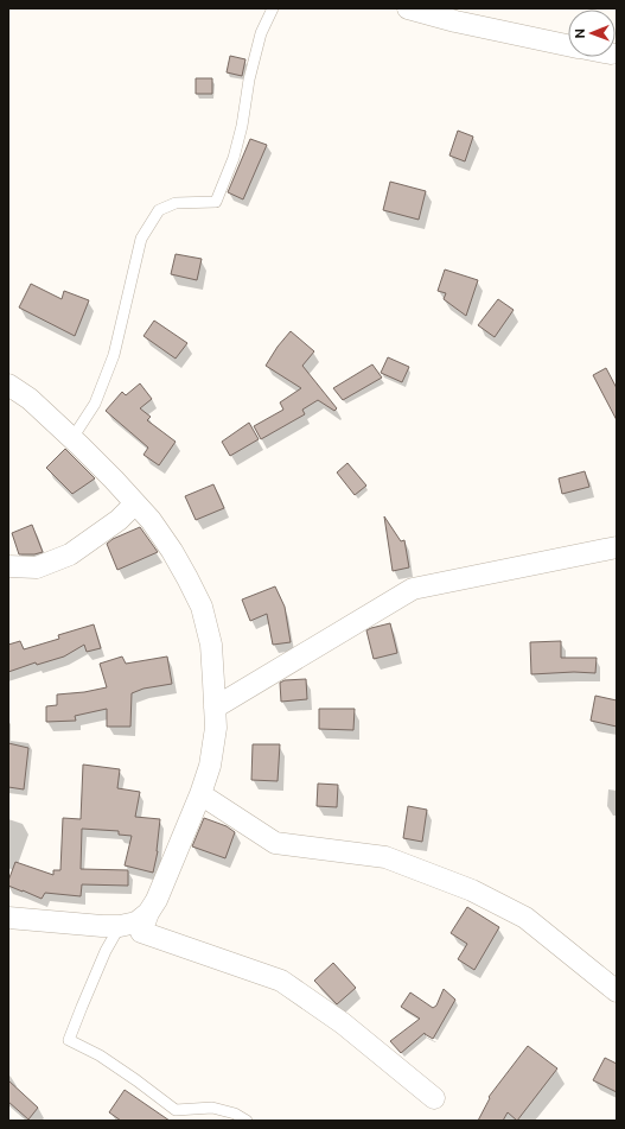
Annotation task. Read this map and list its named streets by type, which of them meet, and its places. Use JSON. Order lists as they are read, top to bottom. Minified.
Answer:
{"north":"left"}
